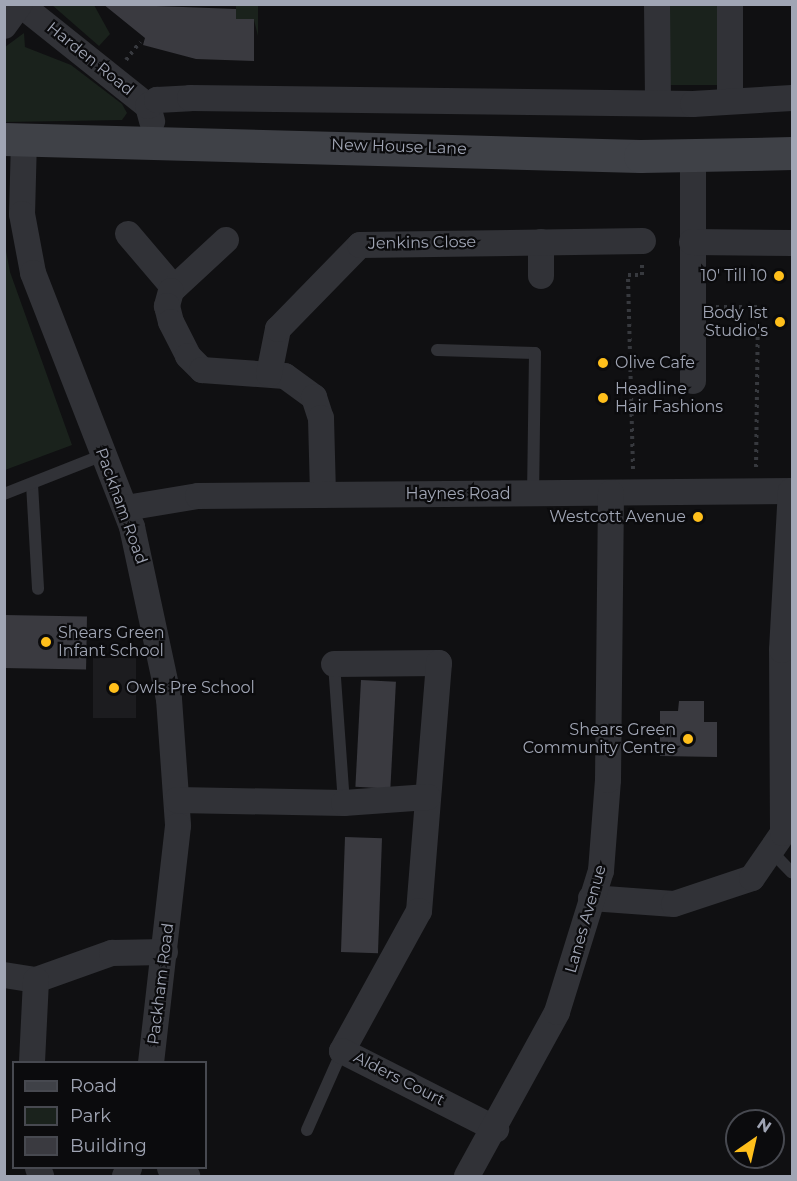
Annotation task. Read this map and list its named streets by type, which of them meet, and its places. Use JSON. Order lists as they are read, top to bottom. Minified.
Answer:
{"streets":{"street":["Harden Road","New House Lane","Jenkins Close","Haynes Road","Packham Road","Lanes Avenue","Alders Court"]},"crossings":[["New House Lane","Packham Road"],["Haynes Road","Packham Road"],["Haynes Road","Lanes Avenue"],["Lanes Avenue","Alders Court"]],"places":["10' Till 10","Body 1st Studio's","Olive Cafe","Headline Hair Fashions","Westcott Avenue","Shears Green Infant School","Owls Pre School","Shears Green Community Centre"],"legend":["Road","Park","Building"],"north":"top right"}
